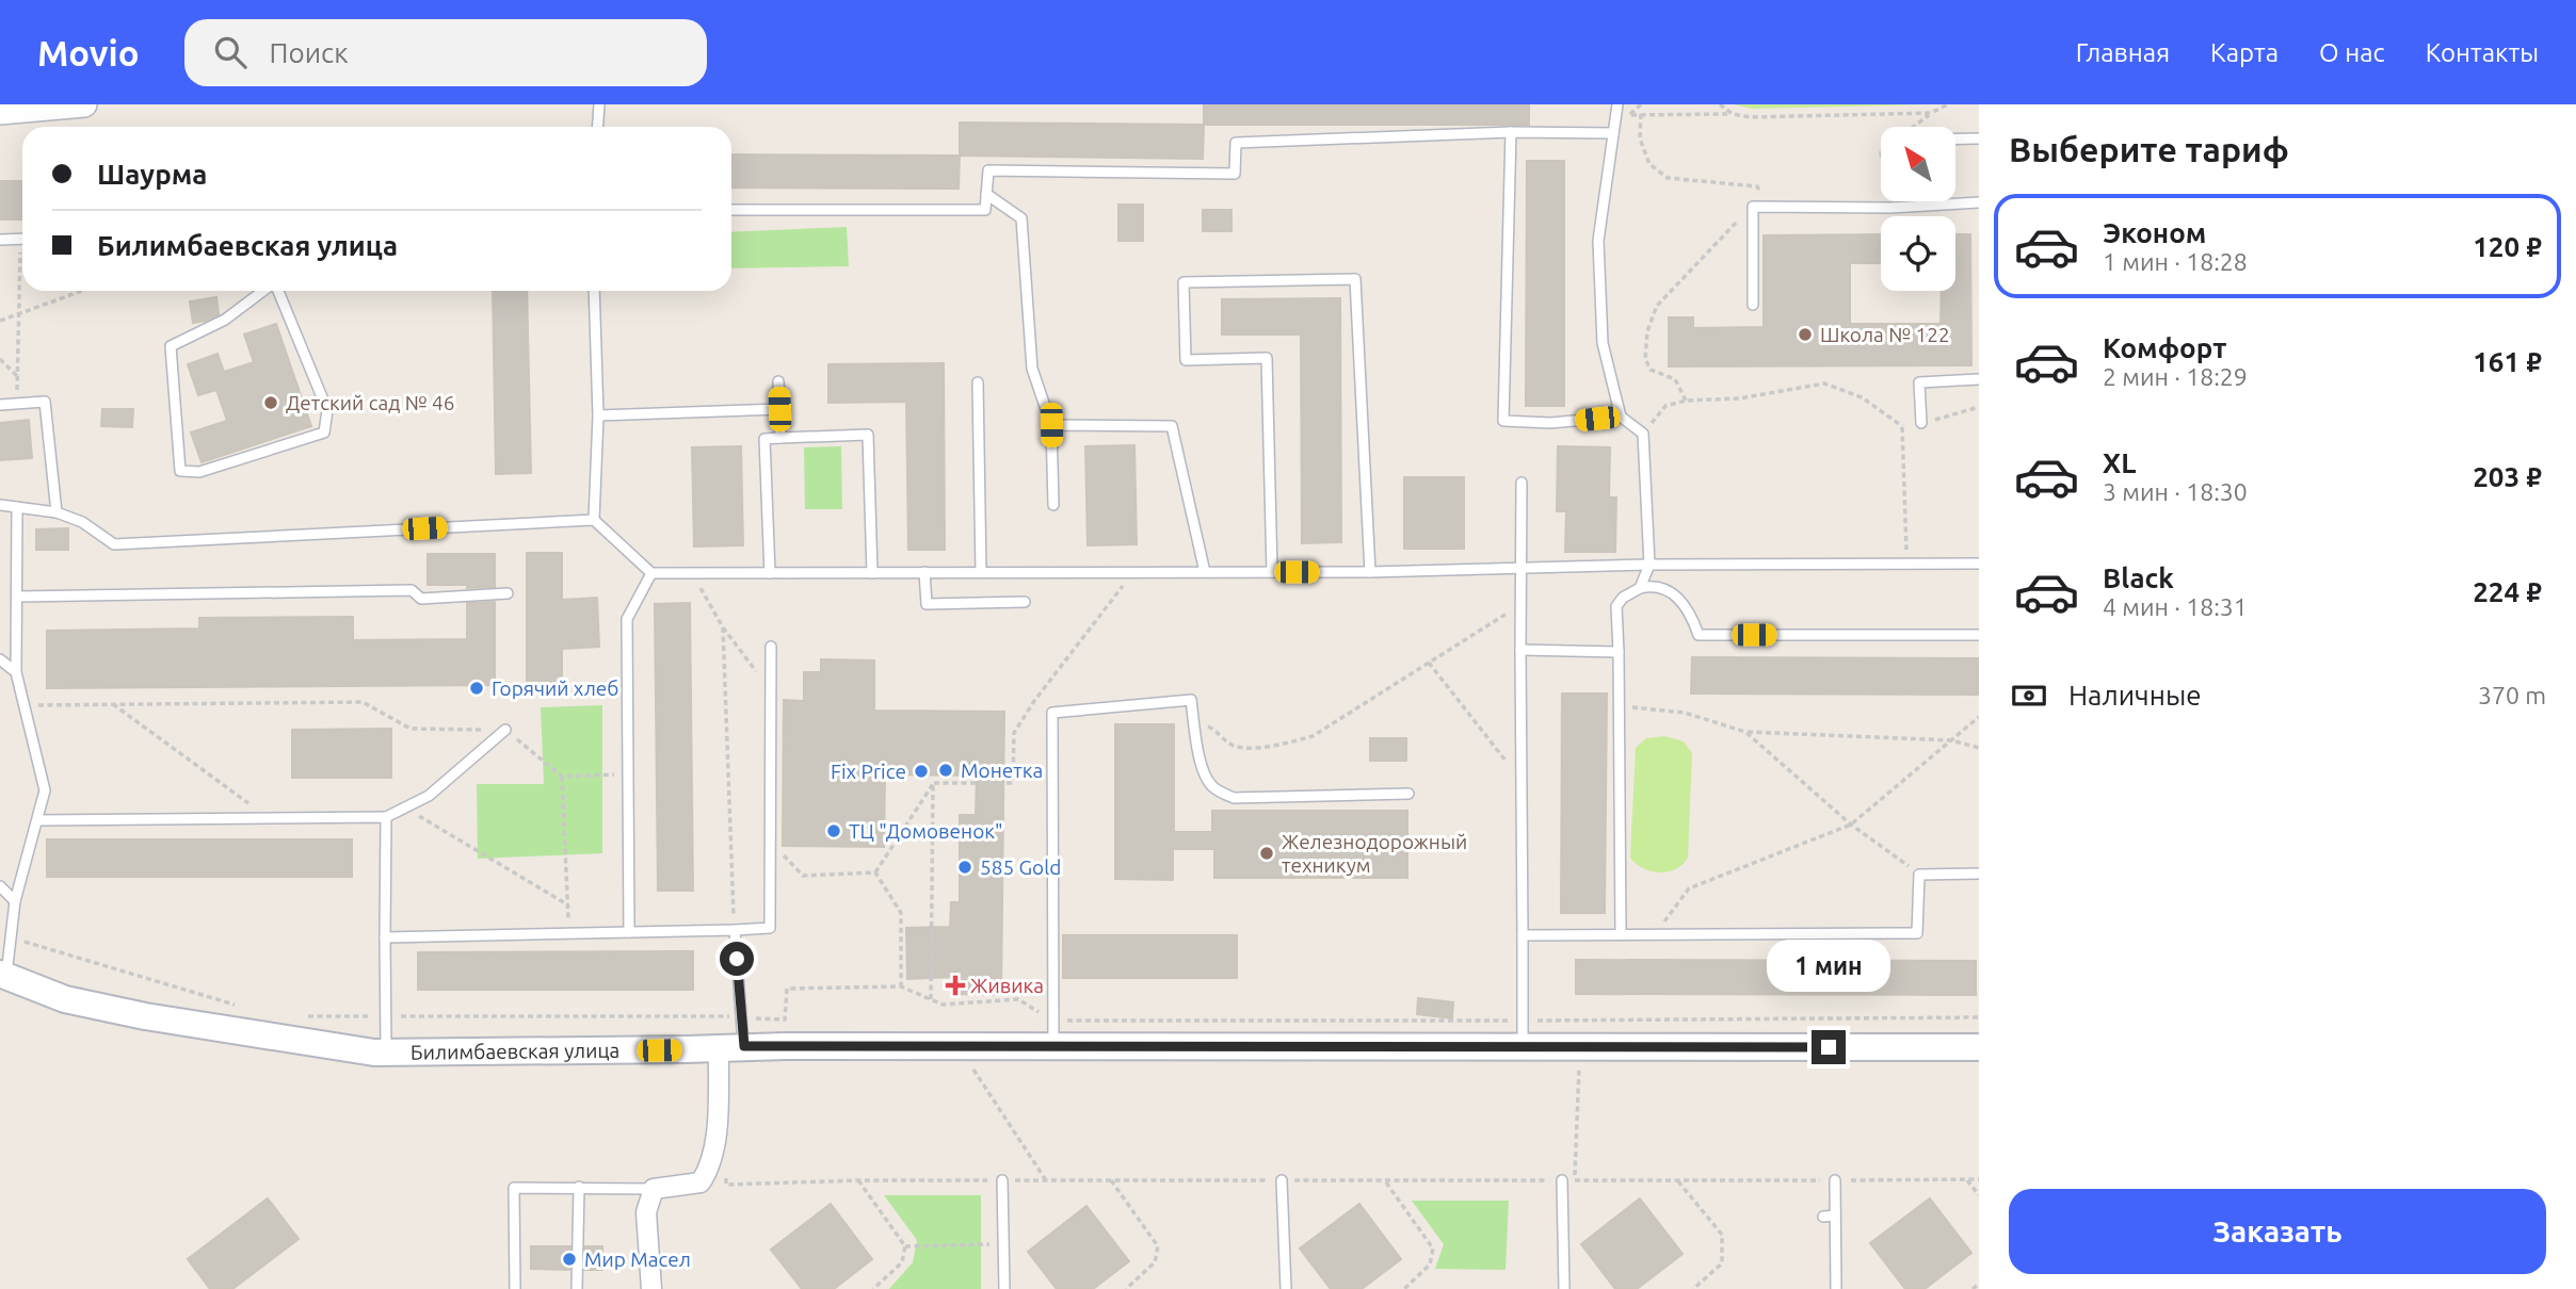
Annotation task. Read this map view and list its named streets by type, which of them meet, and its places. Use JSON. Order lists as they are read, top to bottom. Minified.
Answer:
{"streets":{"main road":["Билимбаевская улица"]},"places":{"other":["Школа № 122","Детский сад № 46","Горячий хлеб","Монетка","Fix Price","ТЦ \"Домовенок\"","Железнодорожный техникум","585 Gold","Мир Масел"],"health":["Живика"]},"north":"top left","page":{"header":"Movio","search":"Поиск","nav":["Главная","Карта","О нас","Контакты"],"heading":"Выберите тариф","banner":["Шаурма","Билимбаевская улица"],"list":[{"name":"Эконом","note":"1 мин · 18:28","value":"120 ₽"},{"name":"Комфорт","note":"2 мин · 18:29","value":"161 ₽"},{"name":"XL","note":"3 мин · 18:30","value":"203 ₽"},{"name":"Black","note":"4 мин · 18:31","value":"224 ₽"}],"pay":["Наличные","370 m"],"bubble":"1 мин","buttons":"Заказать"}}
